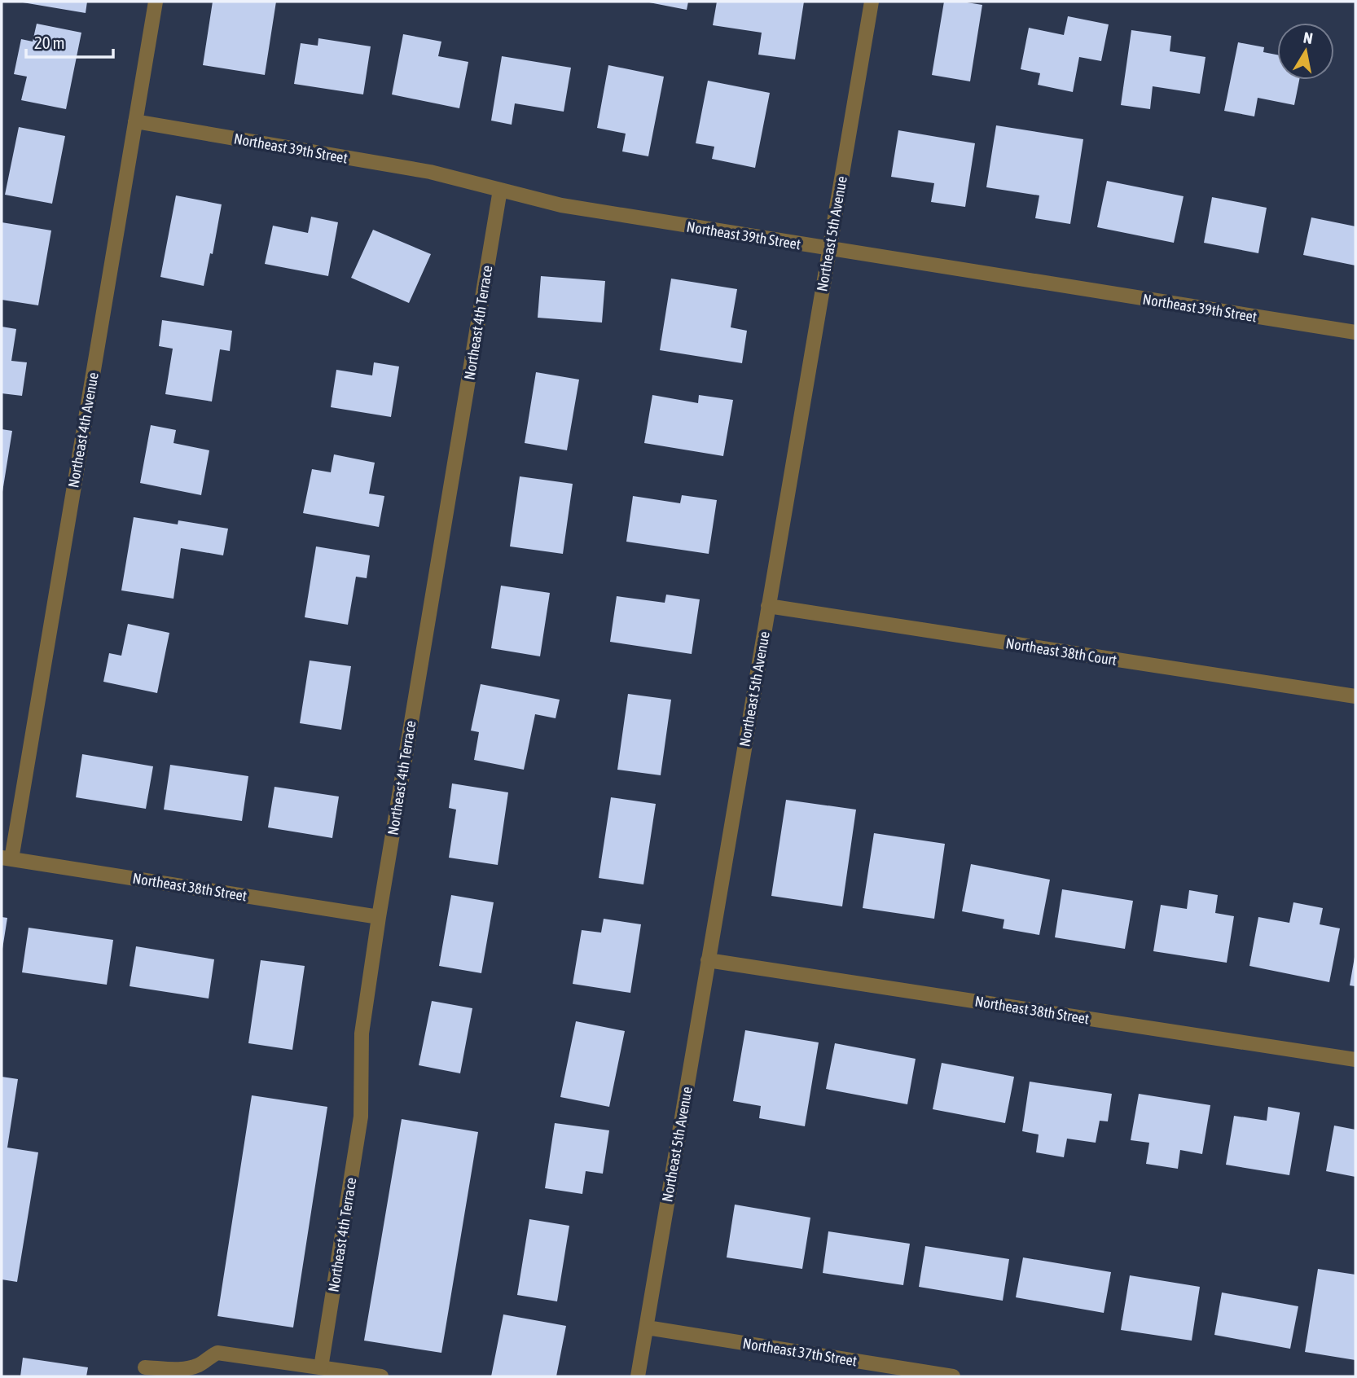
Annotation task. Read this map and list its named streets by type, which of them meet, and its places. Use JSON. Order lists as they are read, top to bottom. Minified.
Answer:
{"streets":{"street":["Northeast 39th Street","Northeast 5th Avenue","Northeast 4th Terrace","Northeast 4th Avenue","Northeast 38th Court","Northeast 38th Street","Northeast 37th Street"]},"crossings":[["Northeast 39th Street","Northeast 5th Avenue"],["Northeast 39th Street","Northeast 4th Terrace"],["Northeast 39th Street","Northeast 4th Avenue"],["Northeast 5th Avenue","Northeast 38th Court"],["Northeast 5th Avenue","Northeast 38th Street"],["Northeast 5th Avenue","Northeast 37th Street"],["Northeast 4th Terrace","Northeast 38th Street"],["Northeast 4th Avenue","Northeast 38th Street"]],"scale_bar":"20 m","north":"top"}
